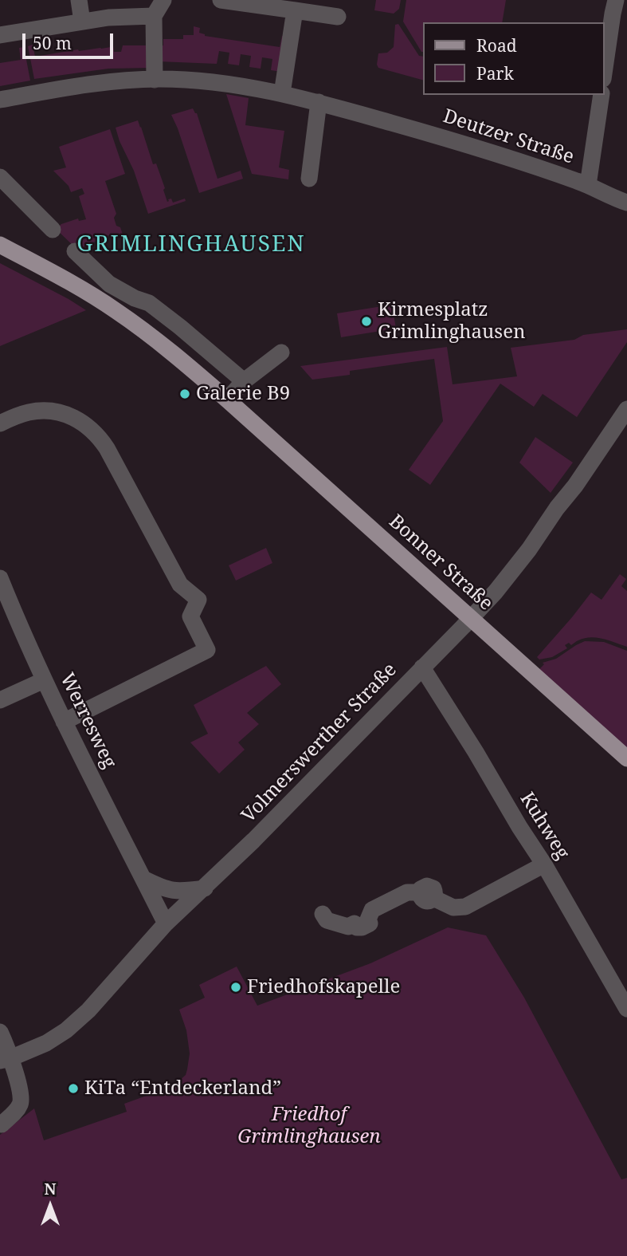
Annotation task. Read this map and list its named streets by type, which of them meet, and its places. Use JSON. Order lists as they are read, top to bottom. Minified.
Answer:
{"streets":{"main road":["Bonner Straße"],"street":["Deutzer Straße","Werresweg","Volmerswerther Straße","Kuhweg"]},"crossings":[["Bonner Straße","Volmerswerther Straße"],["Werresweg","Volmerswerther Straße"],["Volmerswerther Straße","Kuhweg"]],"districts":["GRIMLINGHAUSEN"],"parks":["Friedhof Grimlinghausen"],"places":["Kirmesplatz Grimlinghausen","Galerie B9","Friedhofskapelle","KiTa “Entdeckerland”"],"legend":["Road","Park"],"scale_bar":"50 m","north":"top"}
